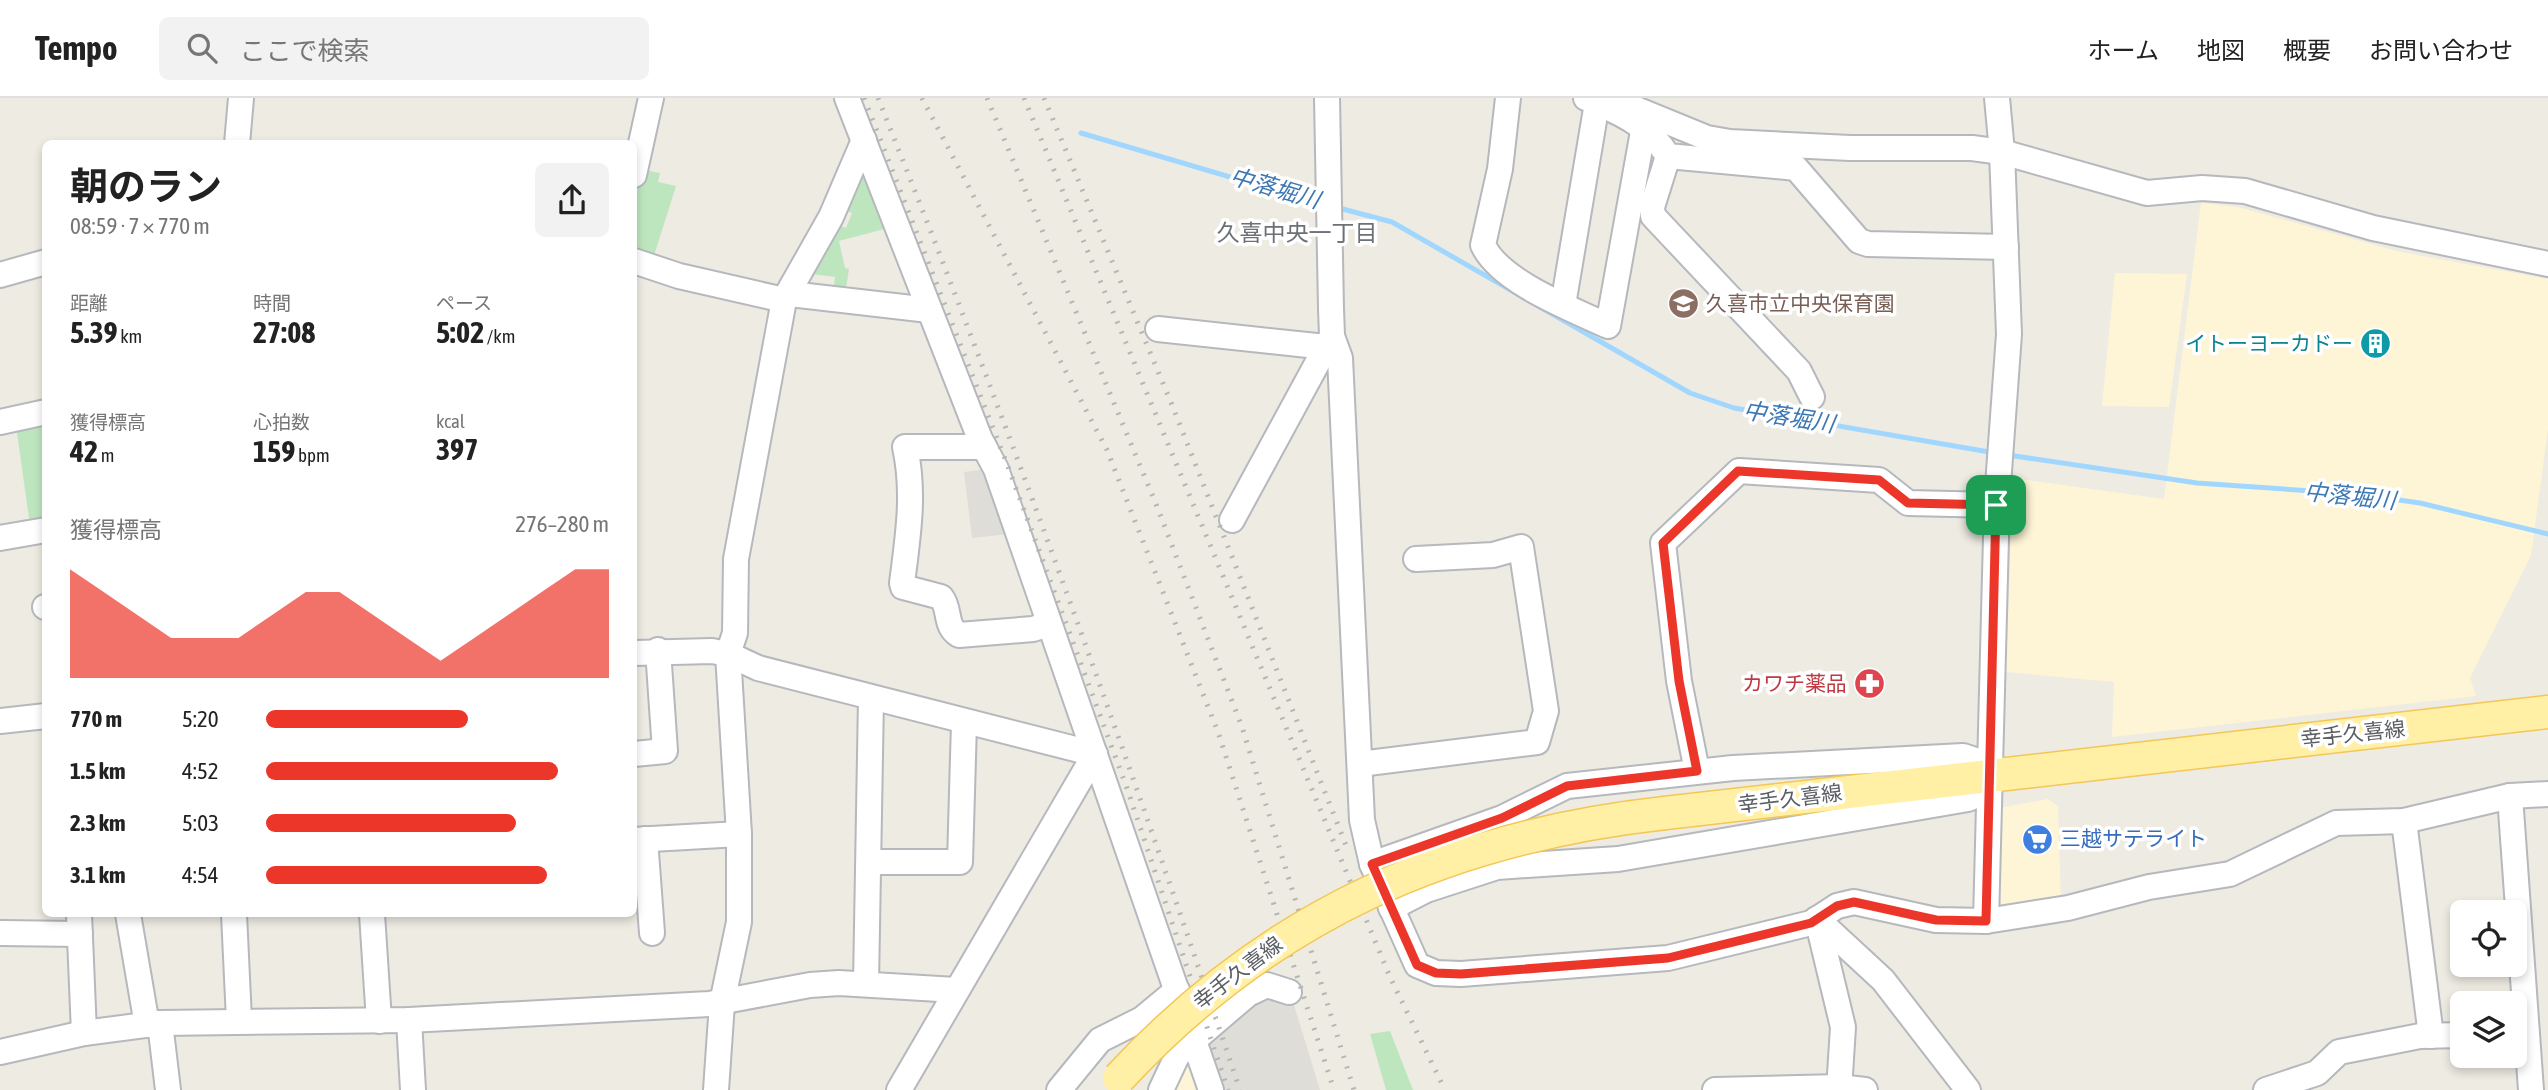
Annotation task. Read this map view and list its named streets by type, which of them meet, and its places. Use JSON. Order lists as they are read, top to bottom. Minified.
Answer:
{"streets":{"main road":["幸手久喜線"]},"districts":["久喜中央一丁目"],"water":["中落堀川"],"places":{"school or university":["久喜市立中央保育園"],"building":["イトーヨーカドー"],"pharmacy":["カワチ薬品"],"supermarket":["三越サテライト"]},"page":{"header":"Tempo","search":"ここで検索","nav":["ホーム","地図","概要","お問い合わせ"],"heading":["朝のラン","08:59 · 7 × 770 m"],"stats":[["距離","5.39 km"],["時間","27:08"],["ペース","5:02 /km"],["獲得標高","42 m"],["心拍数","159 bpm"],["kcal","397"]],"chart":["獲得標高","276–280 m"],"list":[{"name":"770 m","note":"5:20"},{"name":"1.5 km","note":"4:52"},{"name":"2.3 km","note":"5:03"},{"name":"3.1 km","note":"4:54"}]}}
